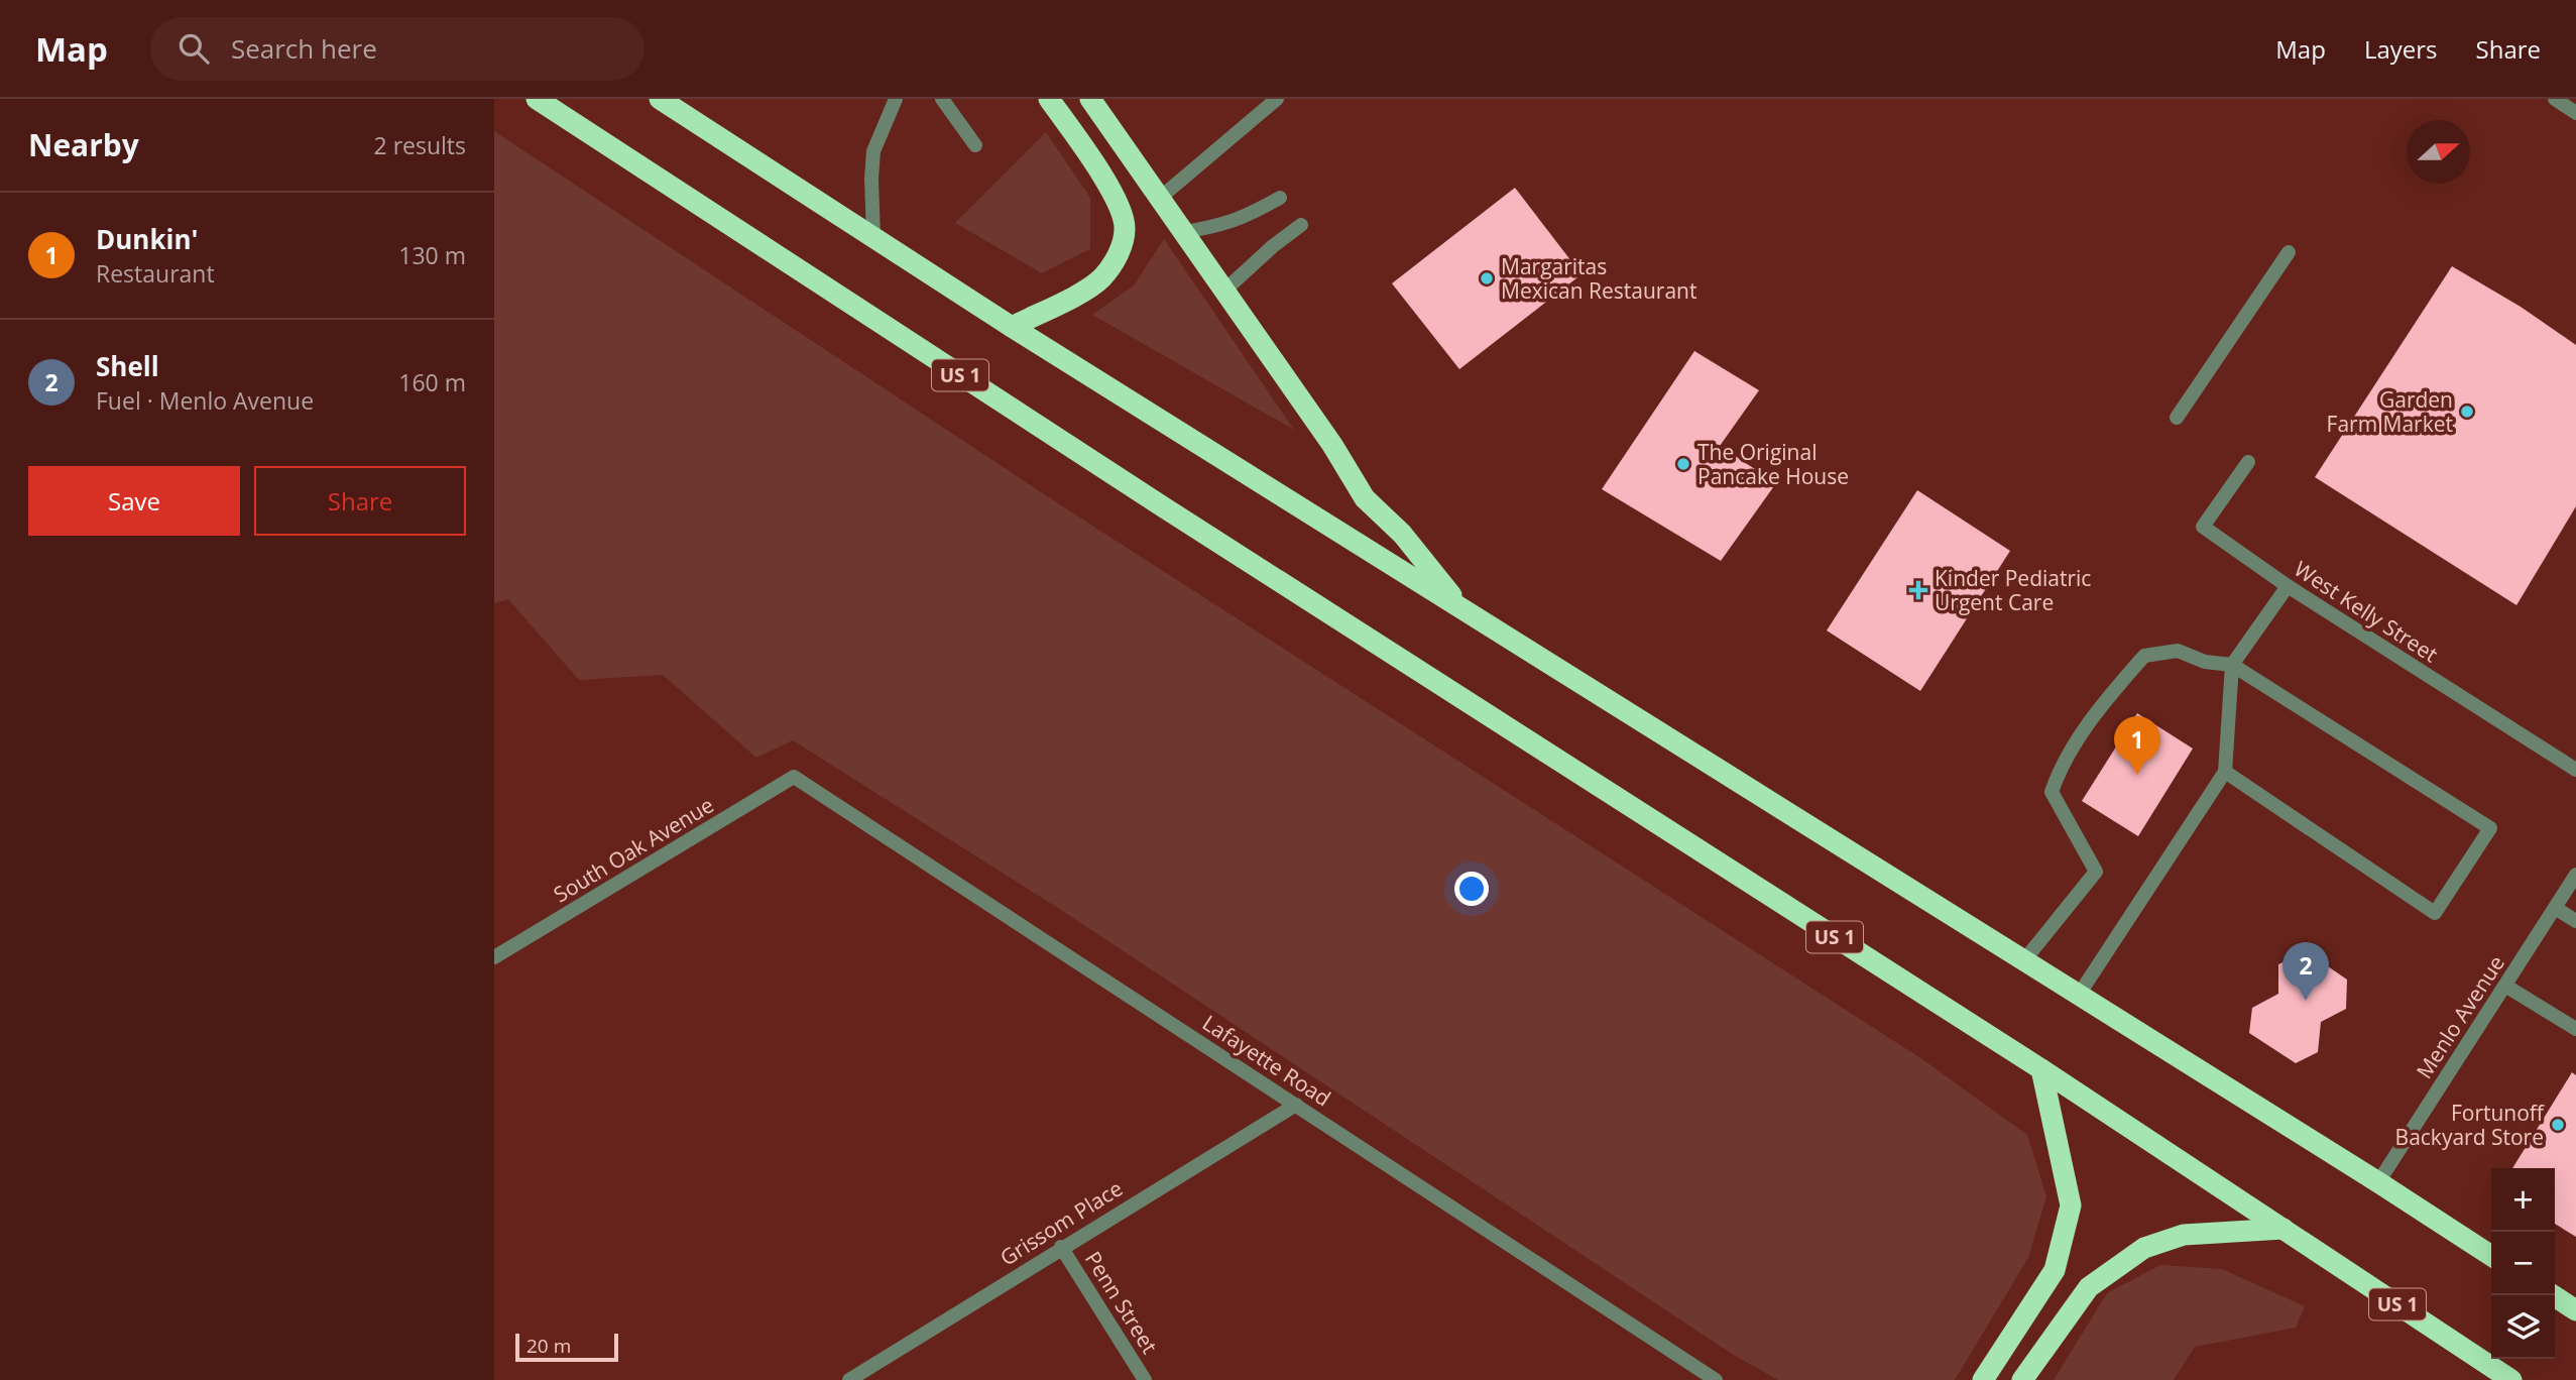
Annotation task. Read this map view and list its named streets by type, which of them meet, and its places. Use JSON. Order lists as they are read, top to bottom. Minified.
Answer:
{"streets":{"highway":["US 1"],"street":["West Kelly Street","South Oak Avenue","Menlo Avenue","Lafayette Road","Grissom Place","Penn Street"]},"crossings":[["South Oak Avenue","Lafayette Road"],["Lafayette Road","Grissom Place"],["Grissom Place","Penn Street"]],"places":{"other":["Margaritas Mexican Restaurant","Garden Farm Market","The Original Pancake House","Fortunoff Backyard Store"],"health":["Kinder Pediatric Urgent Care"]},"scale_bar":"20 m","north":"right","page":{"header":"Map","search":"Search here","nav":["Map","Layers","Share"],"heading":["Nearby","2 results"],"list":[{"mark":"1","name":"Dunkin'","note":"Restaurant","value":"130 m"},{"mark":"2","name":"Shell","note":"Fuel · Menlo Avenue","value":"160 m"}],"buttons":["Save","Share"],"pins":["1","2"],"map_buttons":["+","−"],"scale":"20 m"}}
